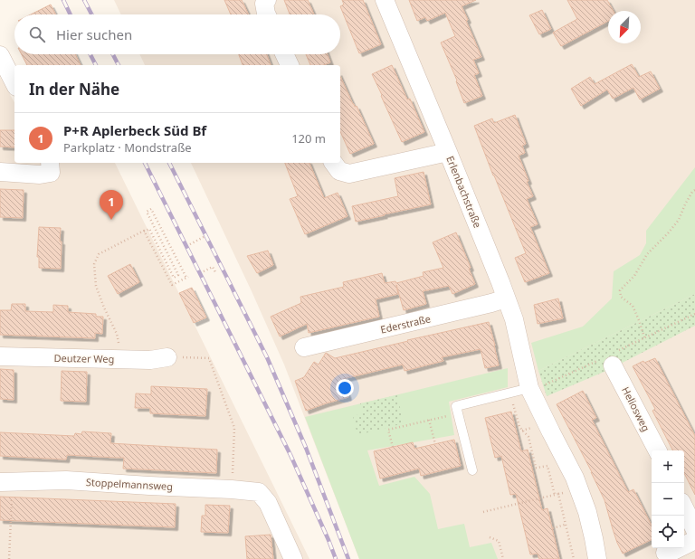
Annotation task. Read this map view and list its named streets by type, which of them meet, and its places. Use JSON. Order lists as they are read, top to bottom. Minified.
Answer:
{"streets":{"street":["Erlenbachstraße","Ederstraße","Deutzer Weg","Heliosweg","Stoppelmannsweg"]},"crossings":[["Erlenbachstraße","Ederstraße"]],"north":"bottom left","page":{"search":"Hier suchen","heading":"In der Nähe","list":[{"mark":"1","name":"P+R Aplerbeck Süd Bf","note":"Parkplatz · Mondstraße","value":"120 m"}],"pins":"1","map_buttons":["+","−"]}}
